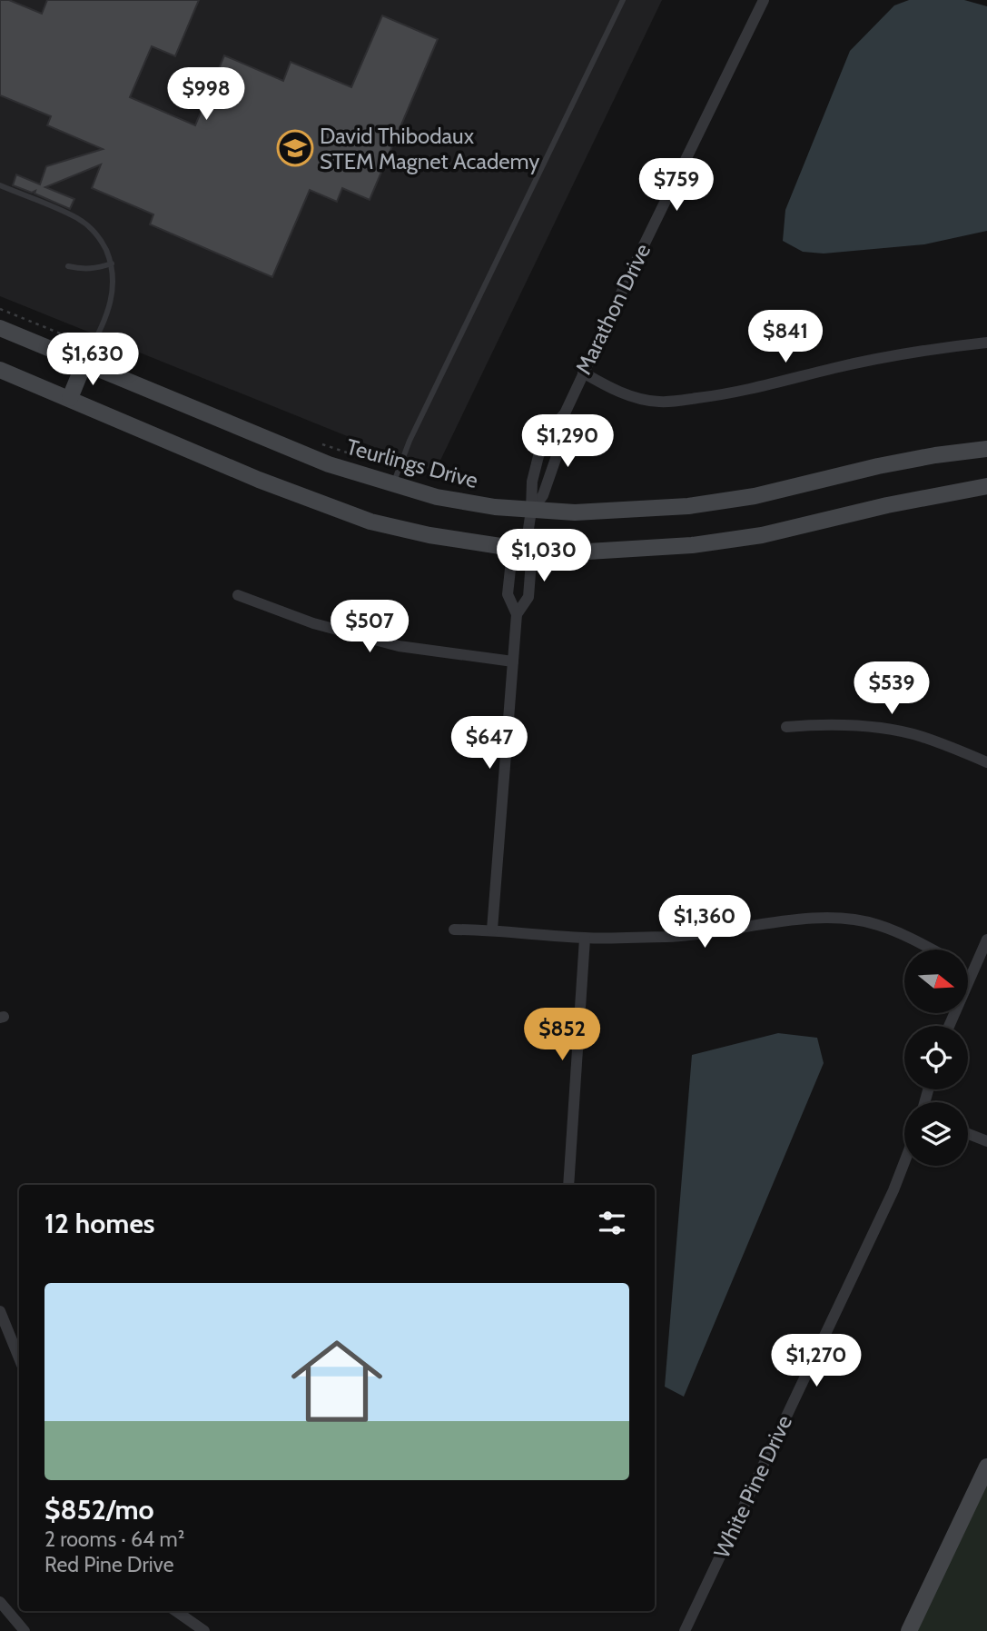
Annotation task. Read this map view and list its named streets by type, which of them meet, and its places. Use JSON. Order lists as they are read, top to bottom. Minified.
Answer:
{"streets":{"street":["Marathon Drive","Teurlings Drive","White Pine Drive"]},"crossings":[["Marathon Drive","Teurlings Drive"]],"places":{"school or university":["David Thibodaux STEM Magnet Academy"]},"north":"right","page":{"price":["$998","$759","$841","$1,630","$1,290","$1,030","$507","$539","$647","$1,360","$852","$1,270"],"heading":"12 homes","list":[{"name":"$852/mo","note":"2 rooms · 64 m² · Red Pine Drive"}]}}
